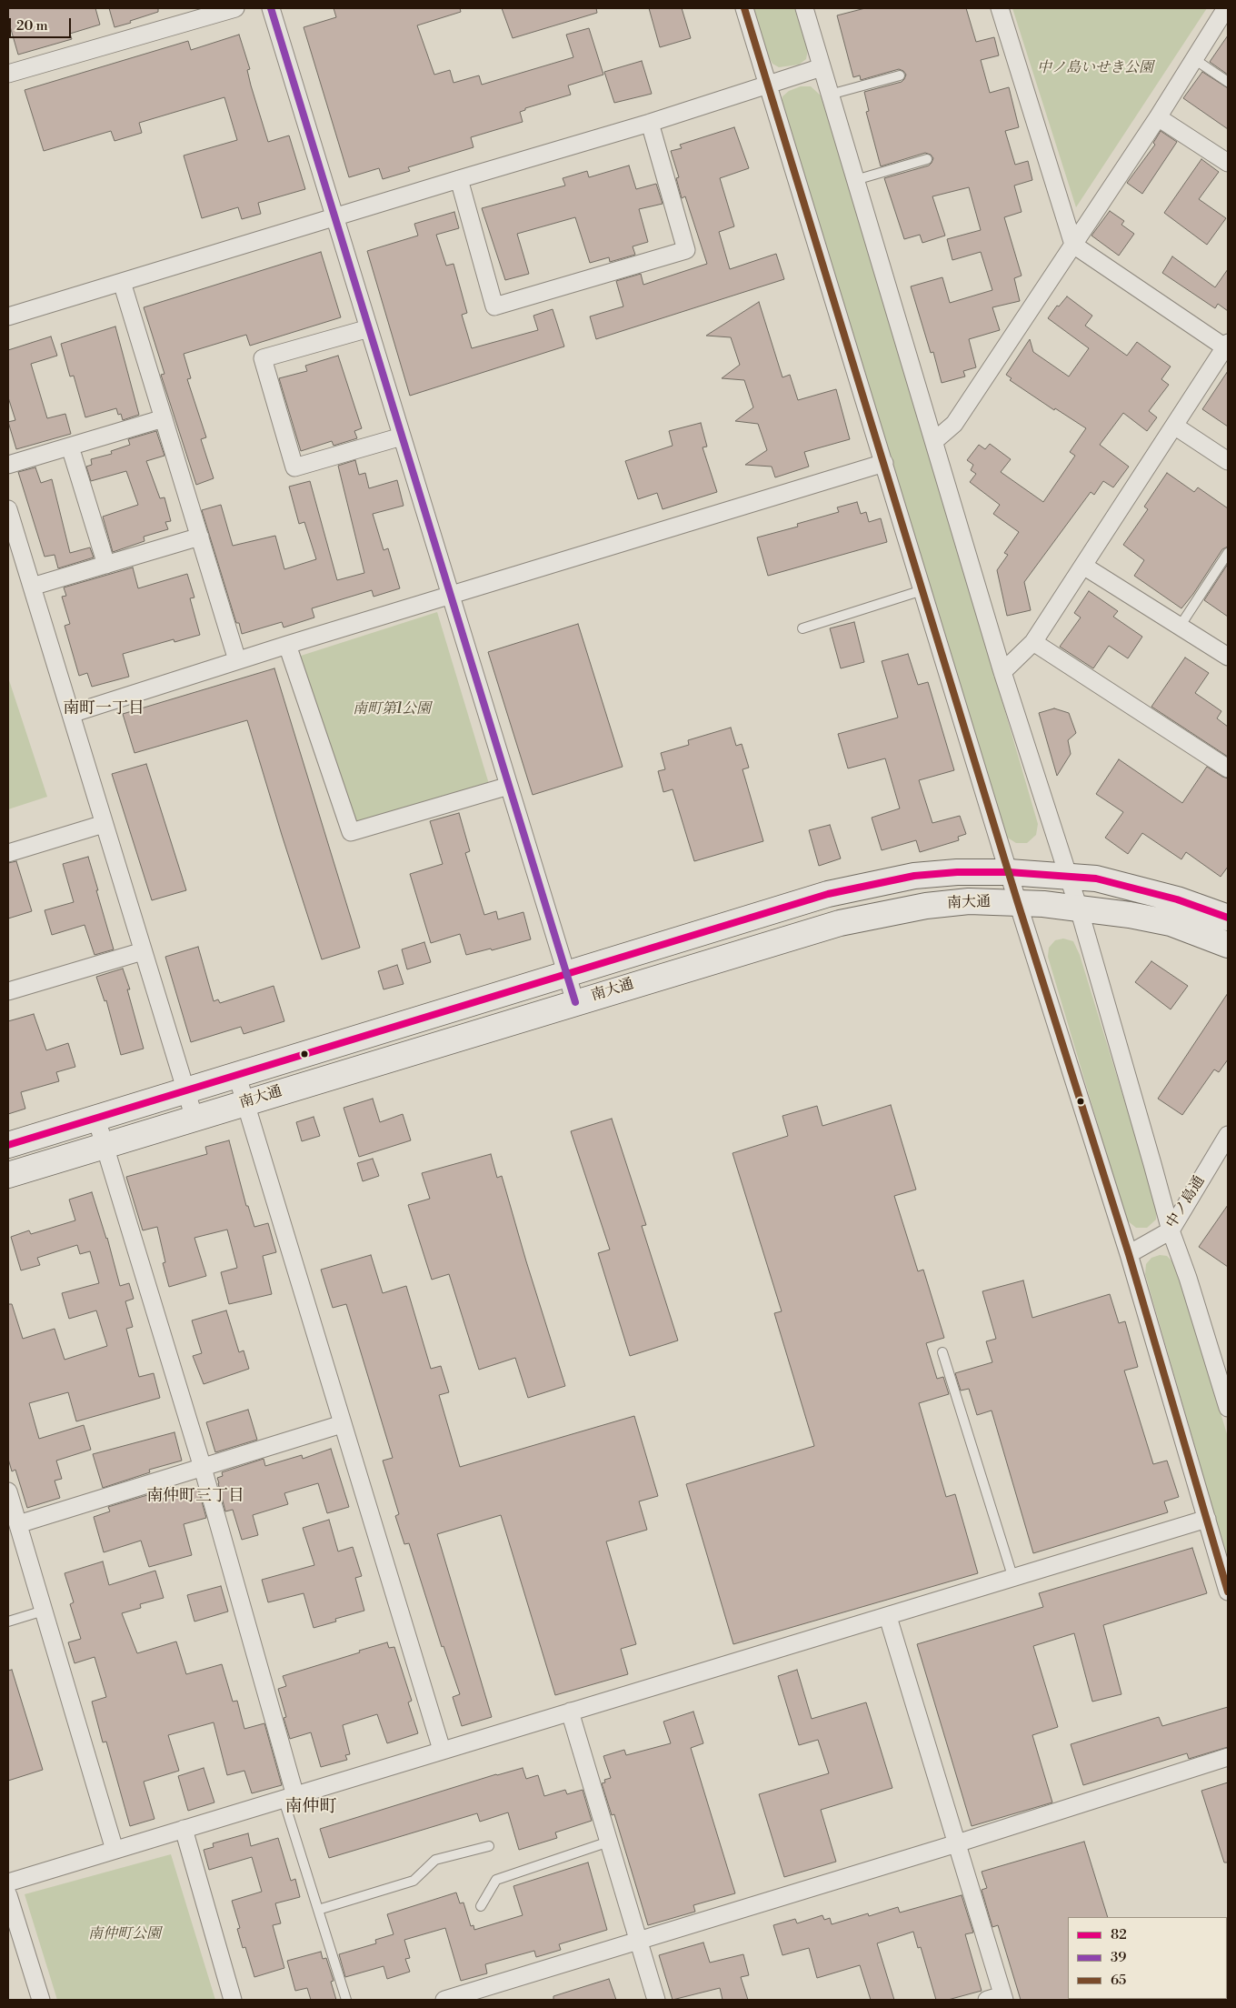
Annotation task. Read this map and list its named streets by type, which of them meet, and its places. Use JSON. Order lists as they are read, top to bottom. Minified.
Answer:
{"streets":{"street":["南大通","中ノ島通"]},"districts":["南町一丁目","南仲町三丁目","南仲町"],"parks":["中ノ島いせき公園","南町第1公園","南仲町公園"],"lines":["transit line 39","transit line 65","transit line 82"],"legend":["82","39","65"],"scale_bar":"20 m"}
